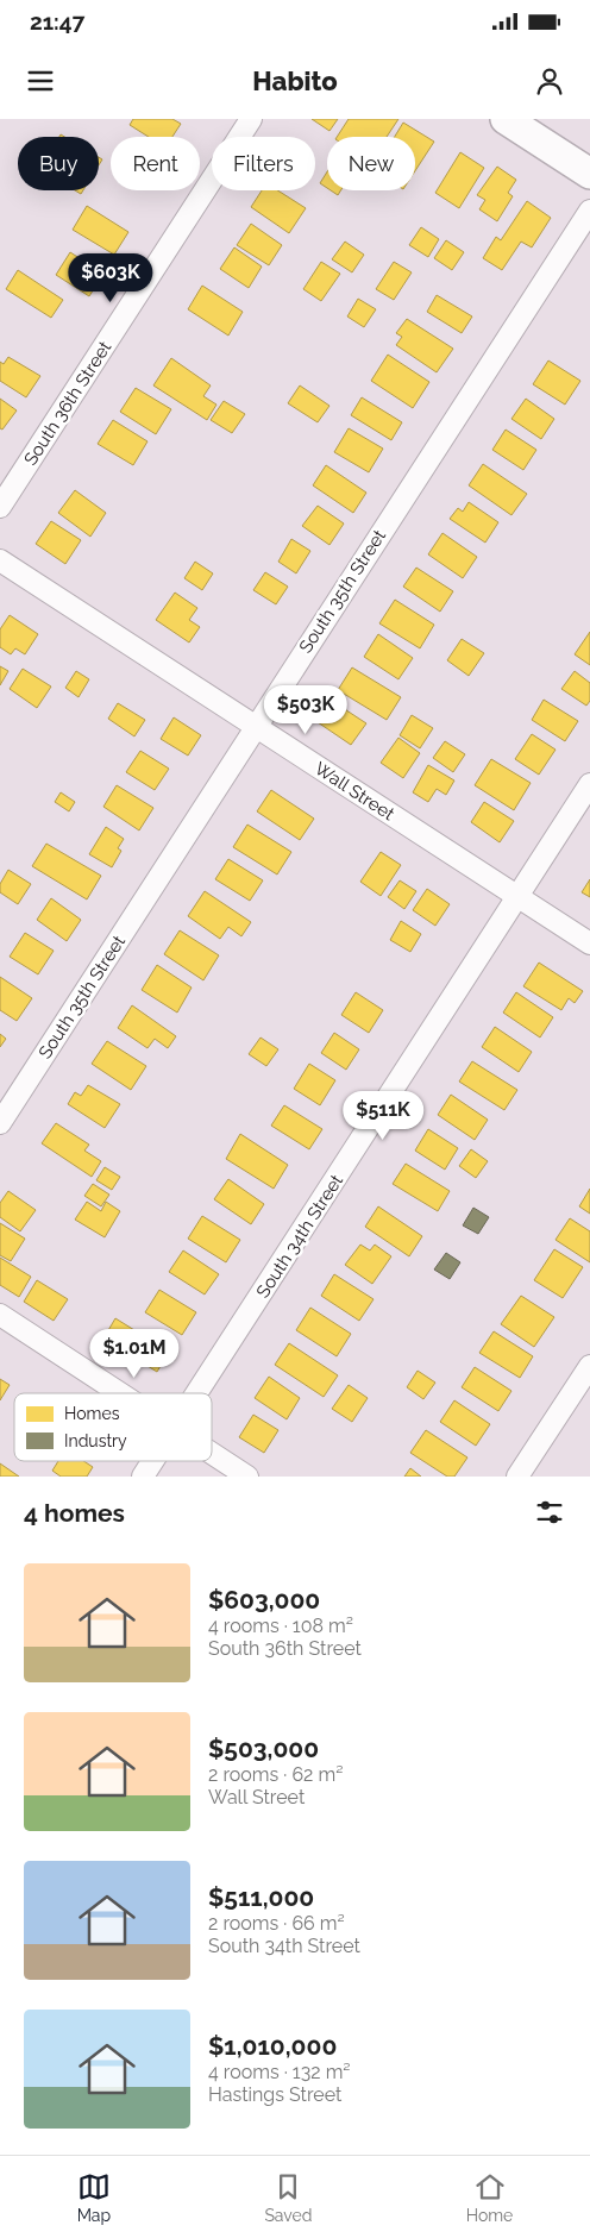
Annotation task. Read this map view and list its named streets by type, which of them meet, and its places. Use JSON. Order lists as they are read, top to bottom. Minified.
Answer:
{"streets":{"street":["South 36th Street","South 35th Street","Wall Street","South 34th Street"]},"crossings":[["South 35th Street","Wall Street"],["Wall Street","South 34th Street"]],"legend":["Homes","Industry"],"page":{"status":"21:47","header":"Habito","chip":["Buy","Rent","Filters","New"],"price":["$603K","$503K","$511K","$1.01M"],"heading":"4 homes","list":[{"name":"$603,000","note":"4 rooms · 108 m² · South 36th Street"},{"name":"$503,000","note":"2 rooms · 62 m² · Wall Street"},{"name":"$511,000","note":"2 rooms · 66 m² · South 34th Street"},{"name":"$1,010,000","note":"4 rooms · 132 m² · Hastings Street"}],"tabs":["Map","Saved","Home"]}}
